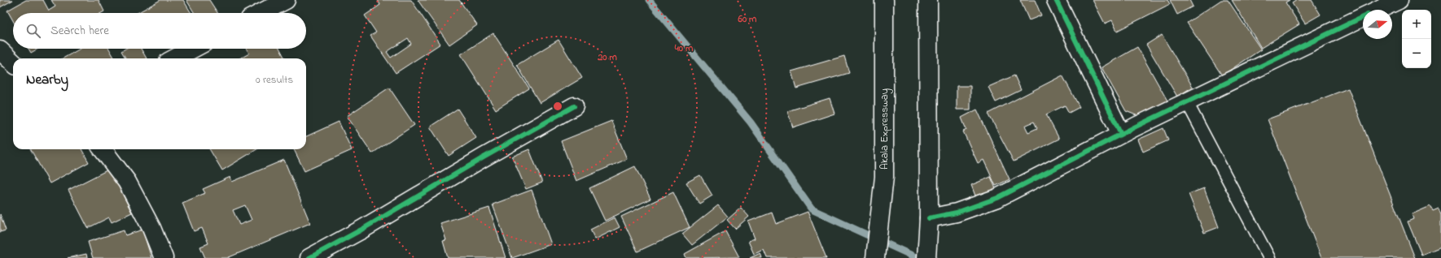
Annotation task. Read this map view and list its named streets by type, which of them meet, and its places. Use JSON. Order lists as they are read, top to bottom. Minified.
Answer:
{"streets":{"street":["Akala Expressway"]},"north":"right","page":{"map_buttons":["+","−"],"search":"Search here","heading":["Nearby","0 results"]},"rings":["60 m","40 m","20 m"]}
